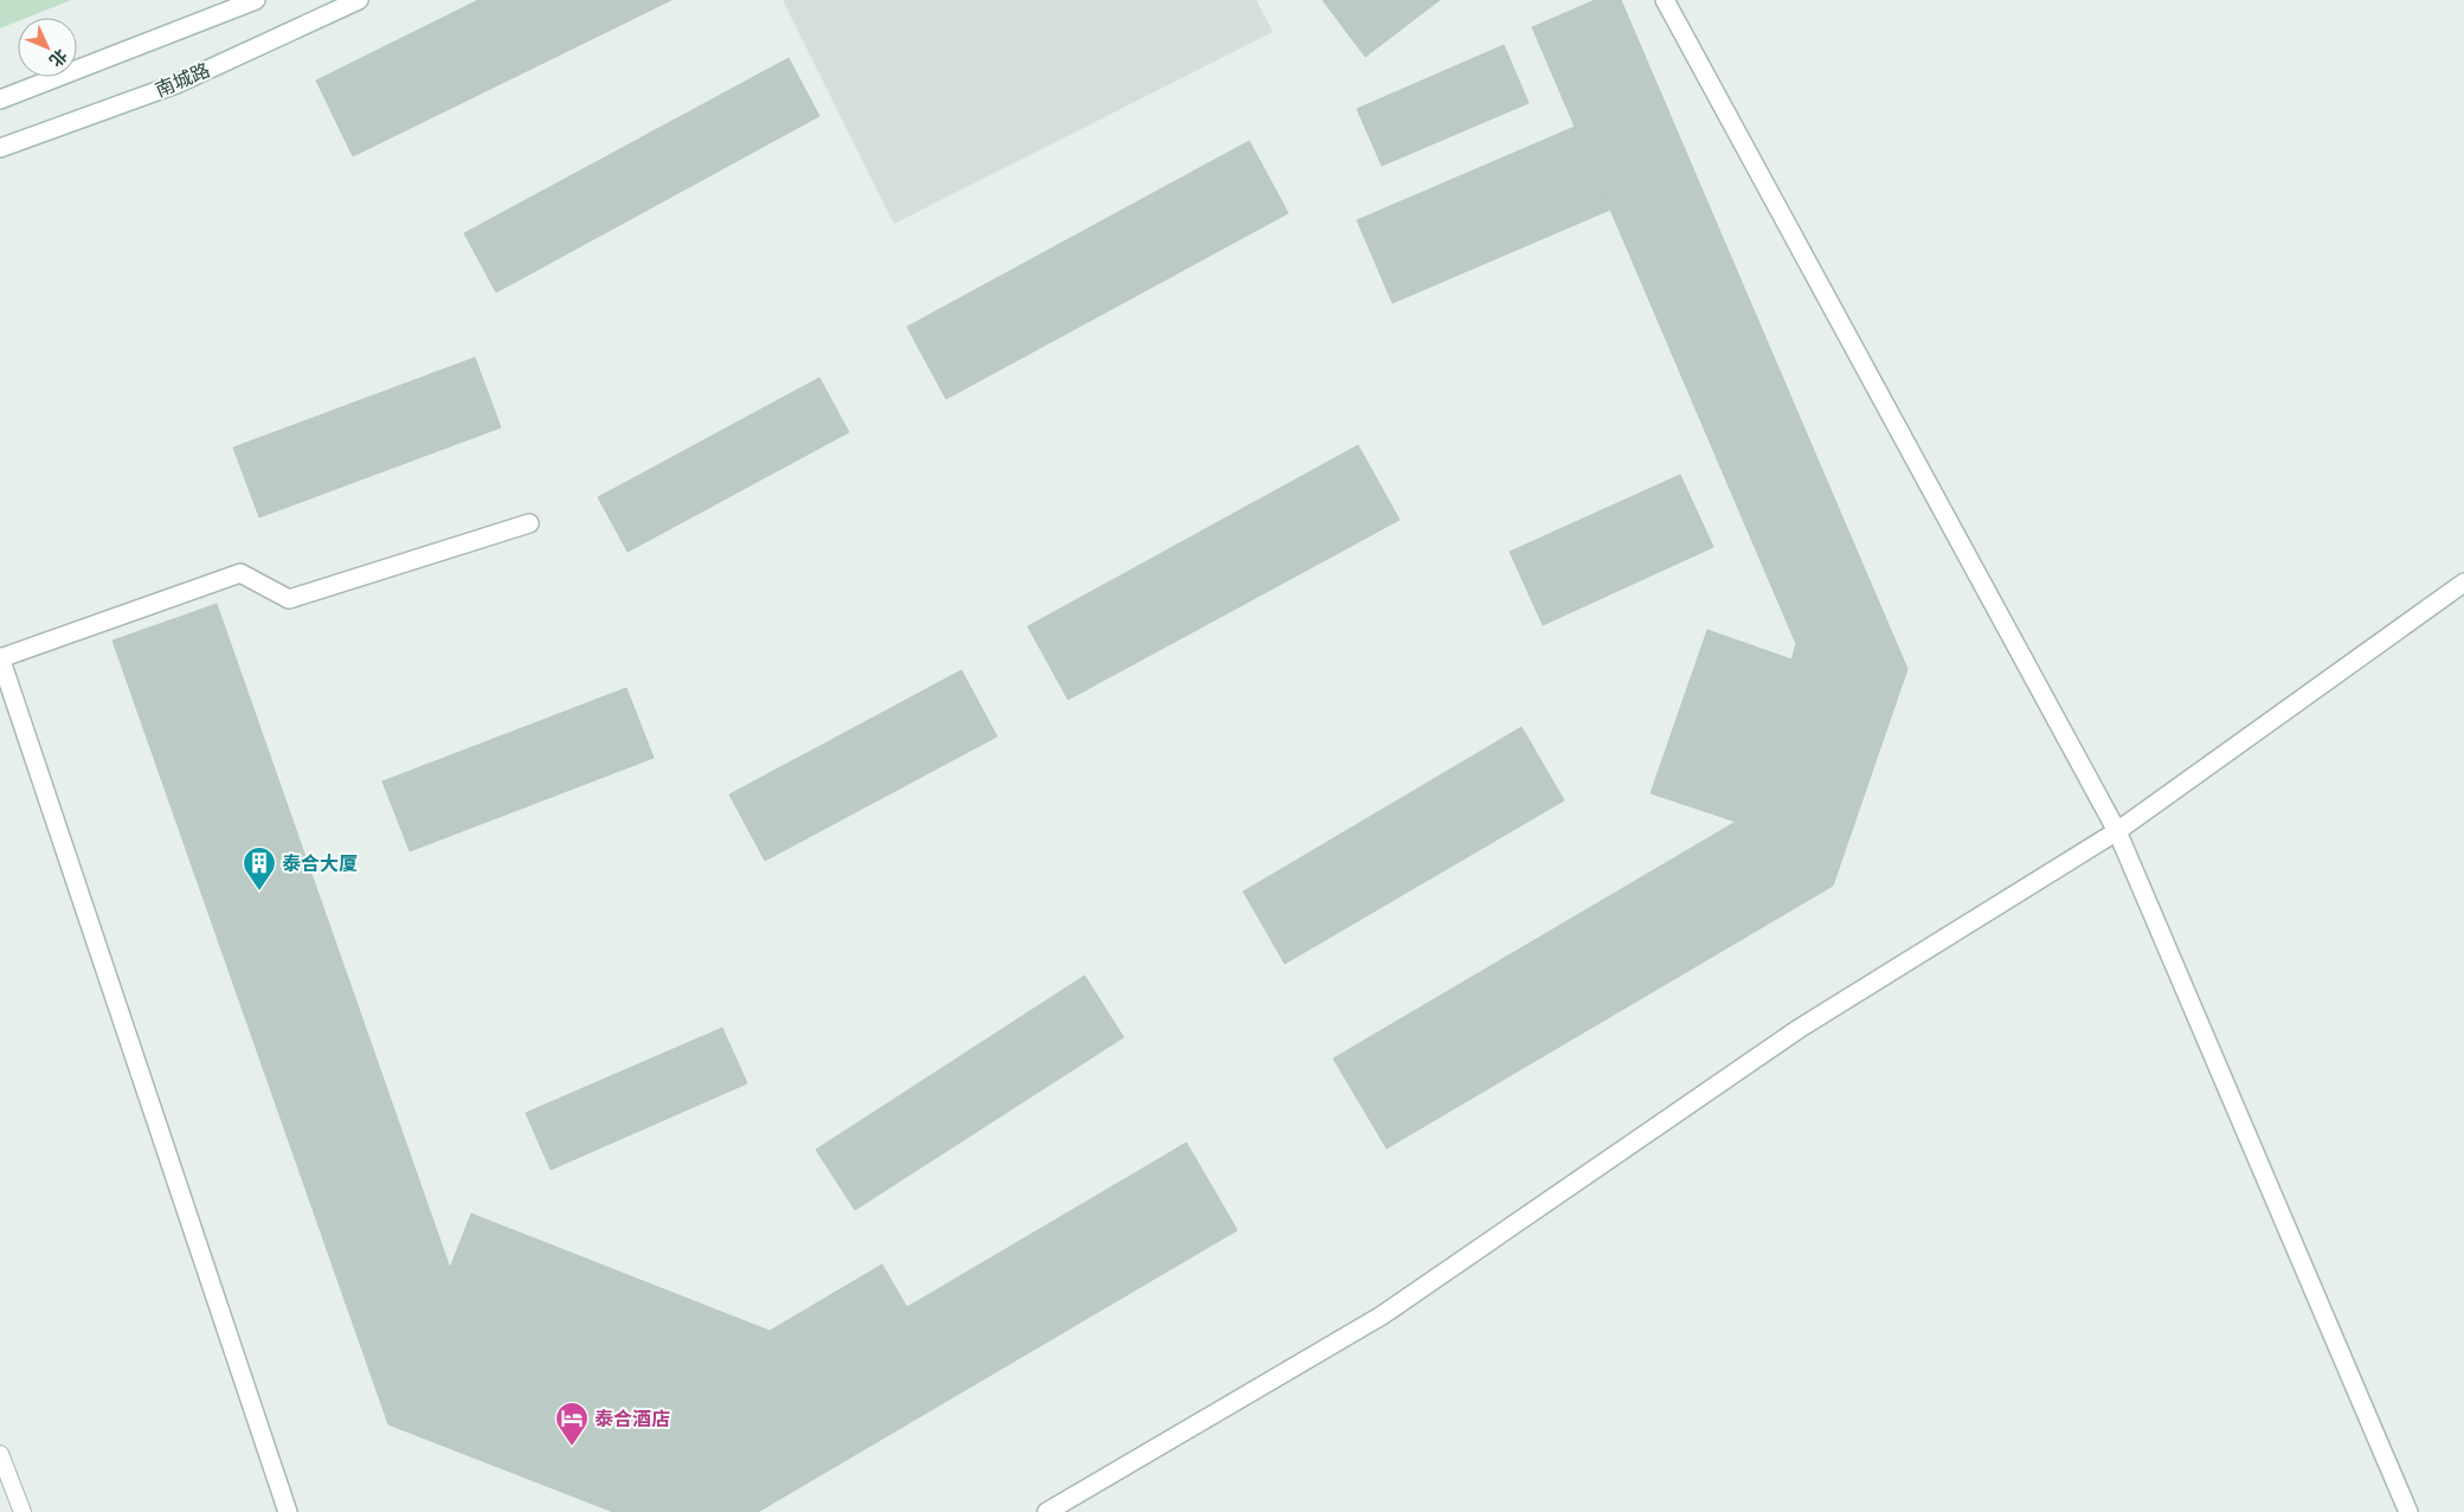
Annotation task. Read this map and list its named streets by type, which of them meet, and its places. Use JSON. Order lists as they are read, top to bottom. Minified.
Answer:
{"streets":{"street":["南城路"]},"places":{"building":["泰合大厦"],"hotel":["泰合酒店"]},"north":"bottom right"}
